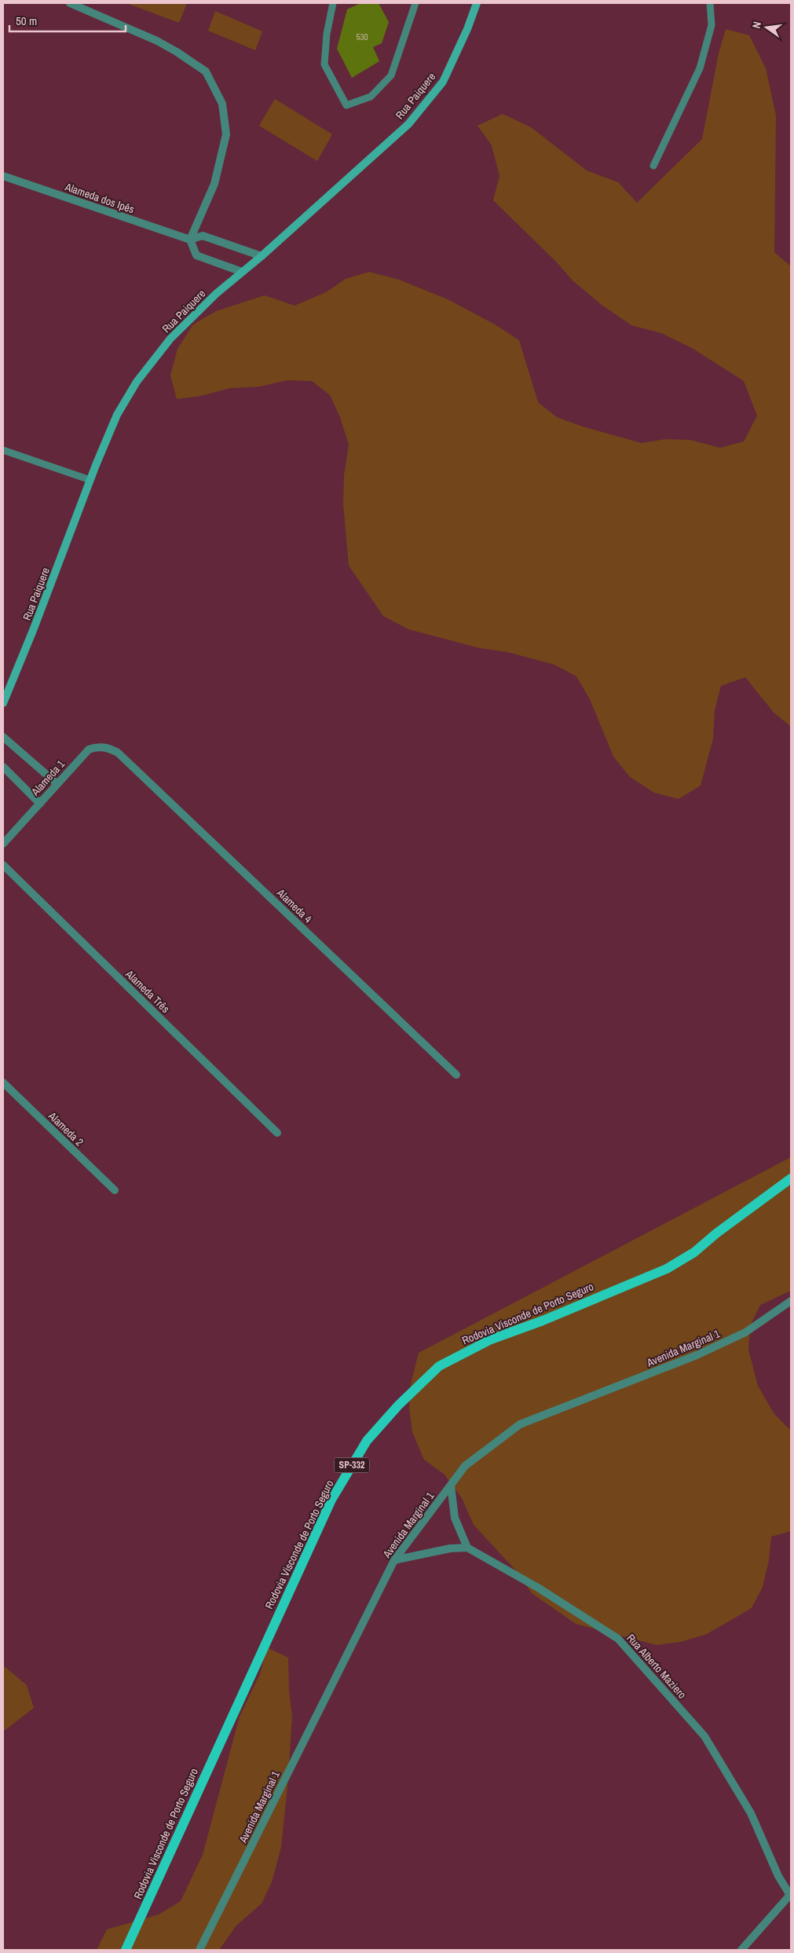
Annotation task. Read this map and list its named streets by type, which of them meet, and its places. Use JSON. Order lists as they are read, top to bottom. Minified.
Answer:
{"streets":{"main road":["Rodovia Visconde de Porto Seguro","SP-332"],"street":["Rua Paiquere","Alameda dos Ipês","Alameda 1","Alameda 4","Alameda Três","Alameda 2","Avenida Marginal 1","Rua Alberto Maziero"]},"crossings":[["Alameda 1","Alameda 4"]],"house_numbers":["530"],"scale_bar":"50 m","north":"left"}
